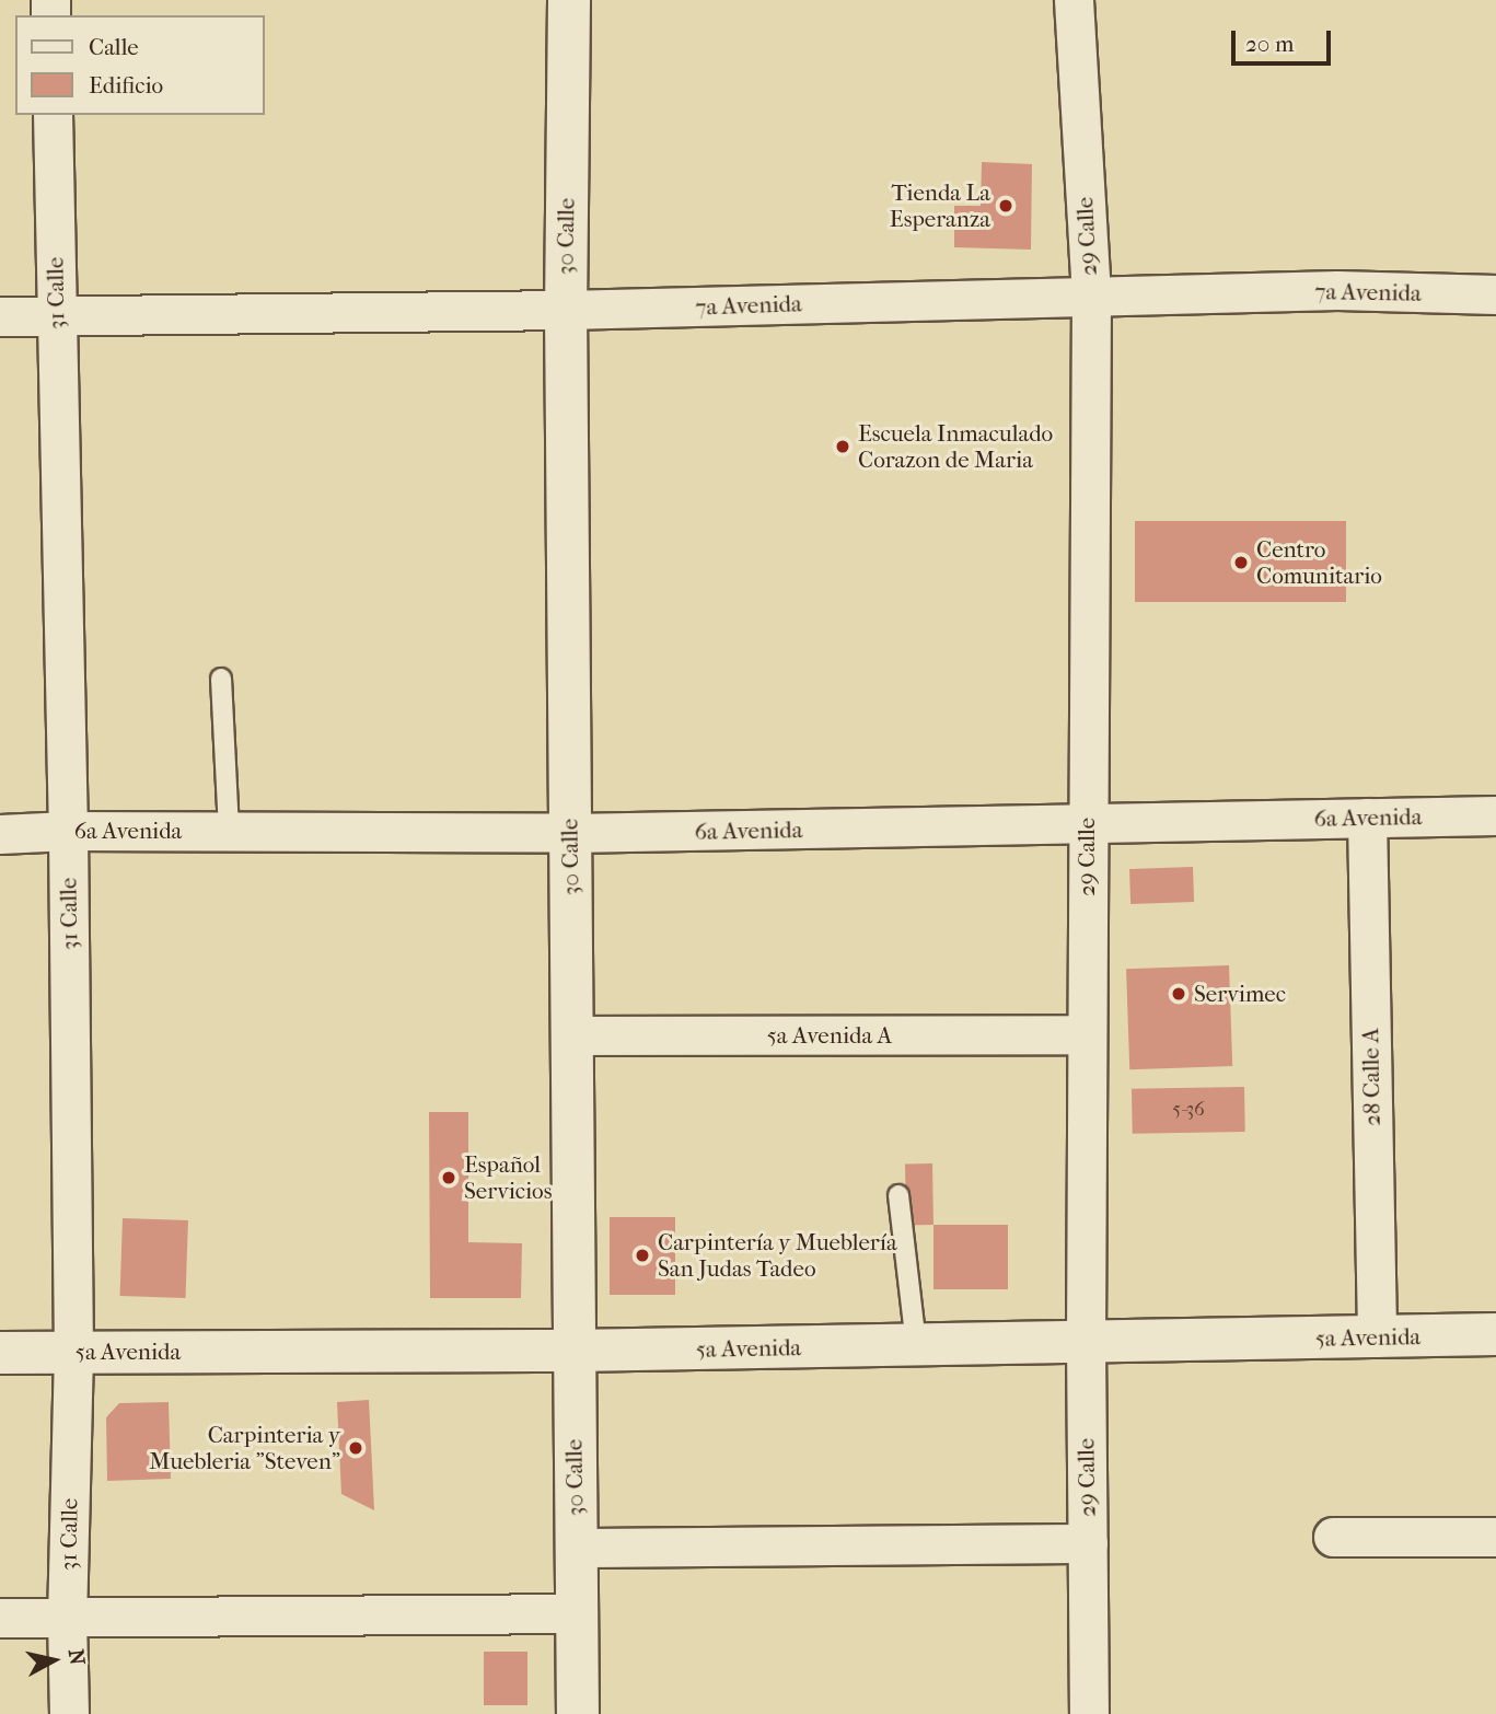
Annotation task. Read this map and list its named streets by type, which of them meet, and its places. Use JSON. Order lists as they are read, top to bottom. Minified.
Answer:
{"streets":{"street":["30 Calle","29 Calle","7a Avenida","31 Calle","6a Avenida","5a Avenida A","28 Calle A","5a Avenida"]},"crossings":[["30 Calle","7a Avenida"],["30 Calle","6a Avenida"],["30 Calle","5a Avenida A"],["30 Calle","5a Avenida"],["29 Calle","7a Avenida"],["29 Calle","6a Avenida"],["29 Calle","5a Avenida A"],["29 Calle","5a Avenida"],["7a Avenida","31 Calle"],["31 Calle","6a Avenida"],["31 Calle","5a Avenida"],["6a Avenida","28 Calle A"],["28 Calle A","5a Avenida"]],"places":["Tienda La Esperanza","Escuela Inmaculado Corazon de Maria","Centro Comunitario","Servimec","Español Servicios","Carpintería y Mueblería San Judas Tadeo","Carpinteria y Muebleria \"Steven\""],"house_numbers":["5-36"],"legend":["Calle","Edificio"],"scale_bar":"20 m","north":"right"}
